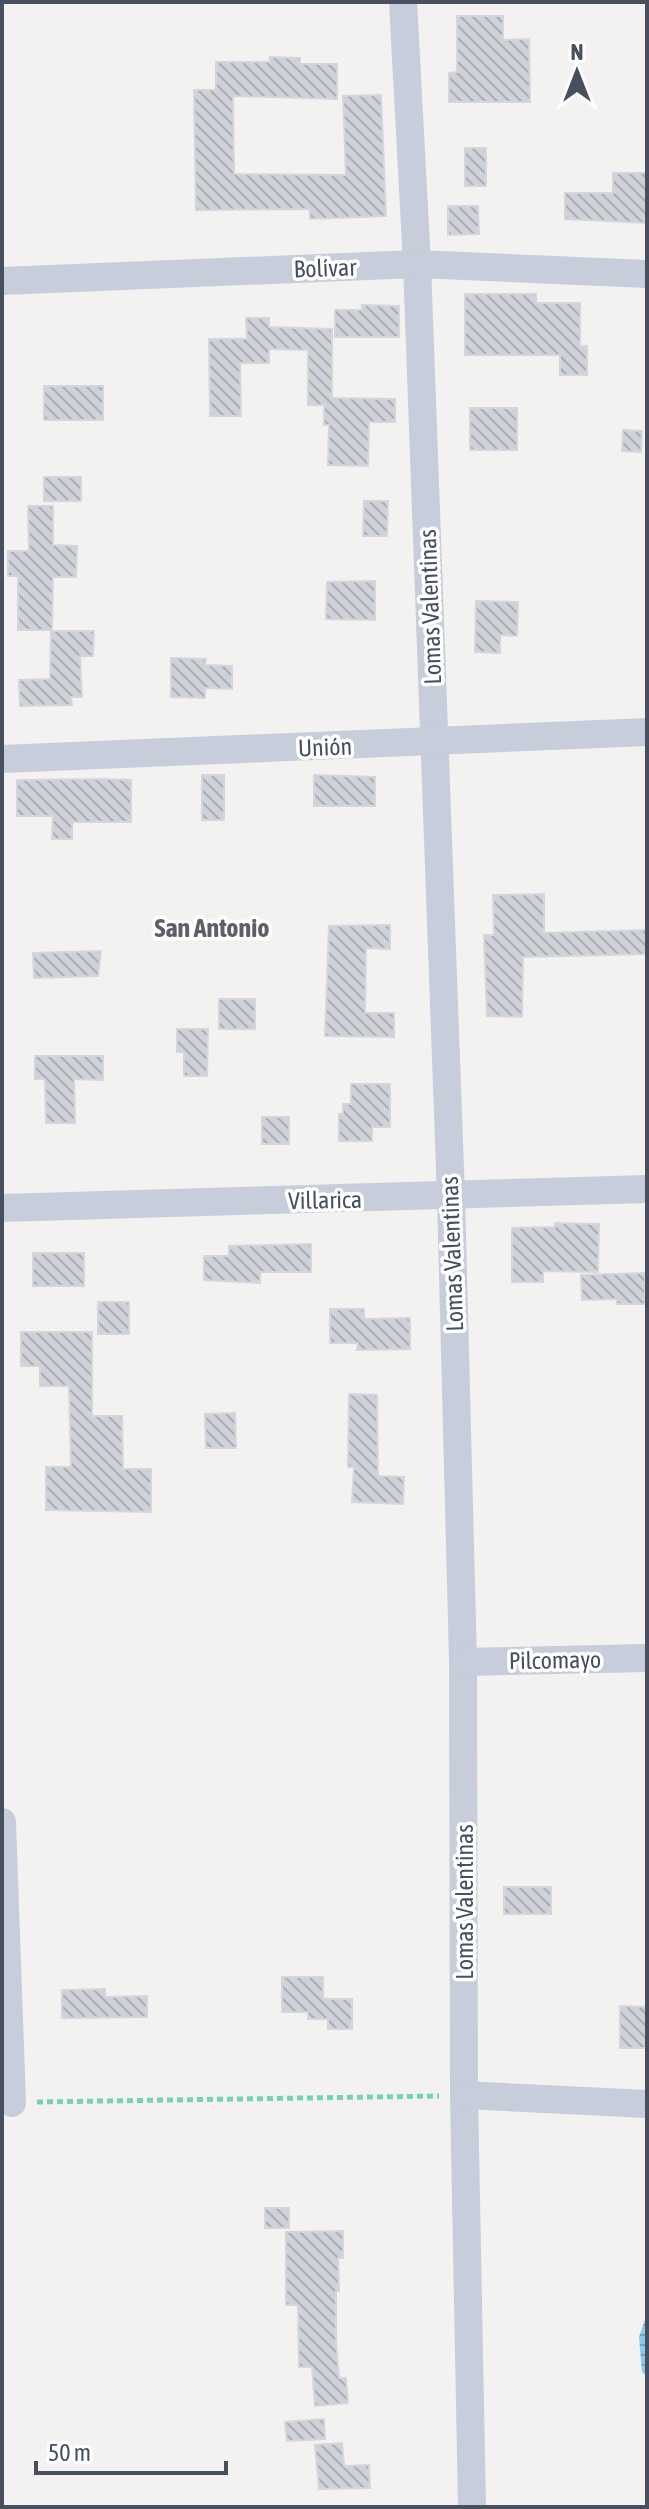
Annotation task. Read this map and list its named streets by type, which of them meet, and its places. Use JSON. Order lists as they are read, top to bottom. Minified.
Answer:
{"streets":{"street":["Bolívar","Lomas Valentinas","Unión","Villarica","Pilcomayo"]},"crossings":[["Bolívar","Lomas Valentinas"],["Lomas Valentinas","Unión"],["Lomas Valentinas","Villarica"],["Lomas Valentinas","Pilcomayo"]],"districts":["San Antonio"],"scale_bar":"50 m","north":"top"}
